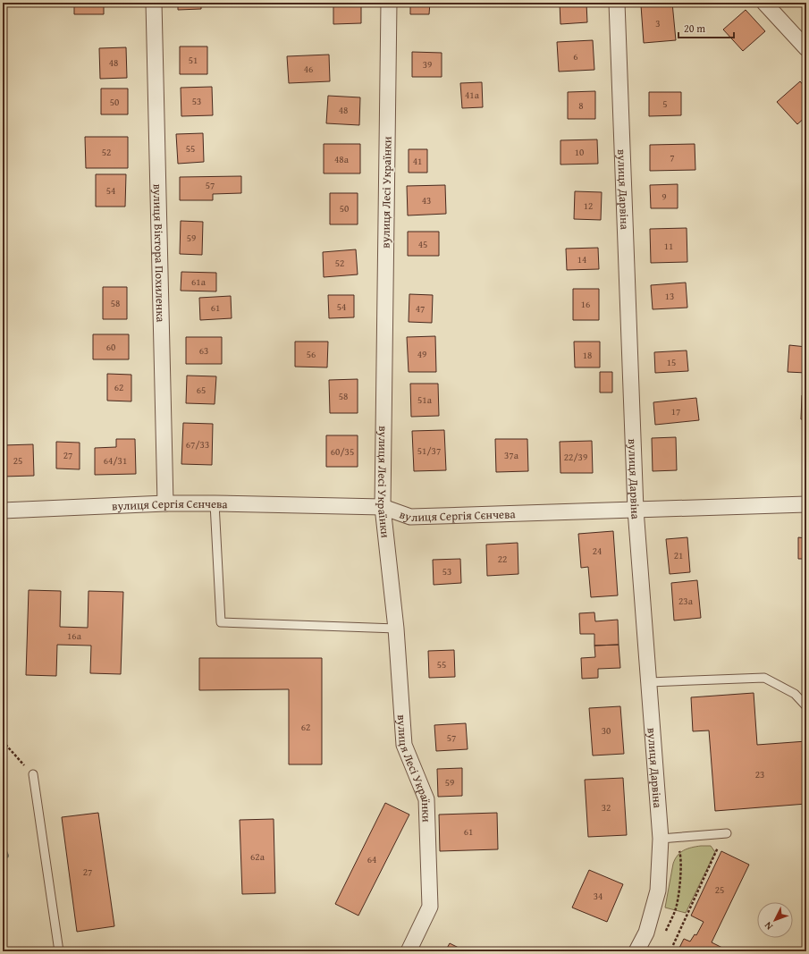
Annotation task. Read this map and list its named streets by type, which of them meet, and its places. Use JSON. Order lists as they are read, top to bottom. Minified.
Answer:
{"streets":{"street":["вулиця Дарвіна","вулиця Лесі Українки","вулиця Віктора Похиленка","вулиця Сергія Сєнчева"]},"crossings":[["вулиця Дарвіна","вулиця Сергія Сєнчева"],["вулиця Лесі Українки","вулиця Сергія Сєнчева"],["вулиця Віктора Похиленка","вулиця Сергія Сєнчева"]],"house_numbers":["3","6","51","48","39","46","41а","53","50","5","8","48","55","52","10","7","48а","41","57","54","9","43","12","50","59","45","11","14","52","61а","13","58","16","54","61","47","60","63","56","49","18","15","62","65","58","51а","17","67/33","51/37","60/35","27","37а","22/39","25","64/31","24","21","22","53","23а","16а","55","62","30","57","23","59","32","61","62а","64","27","25","34"],"scale_bar":"20 m","north":"bottom left"}
